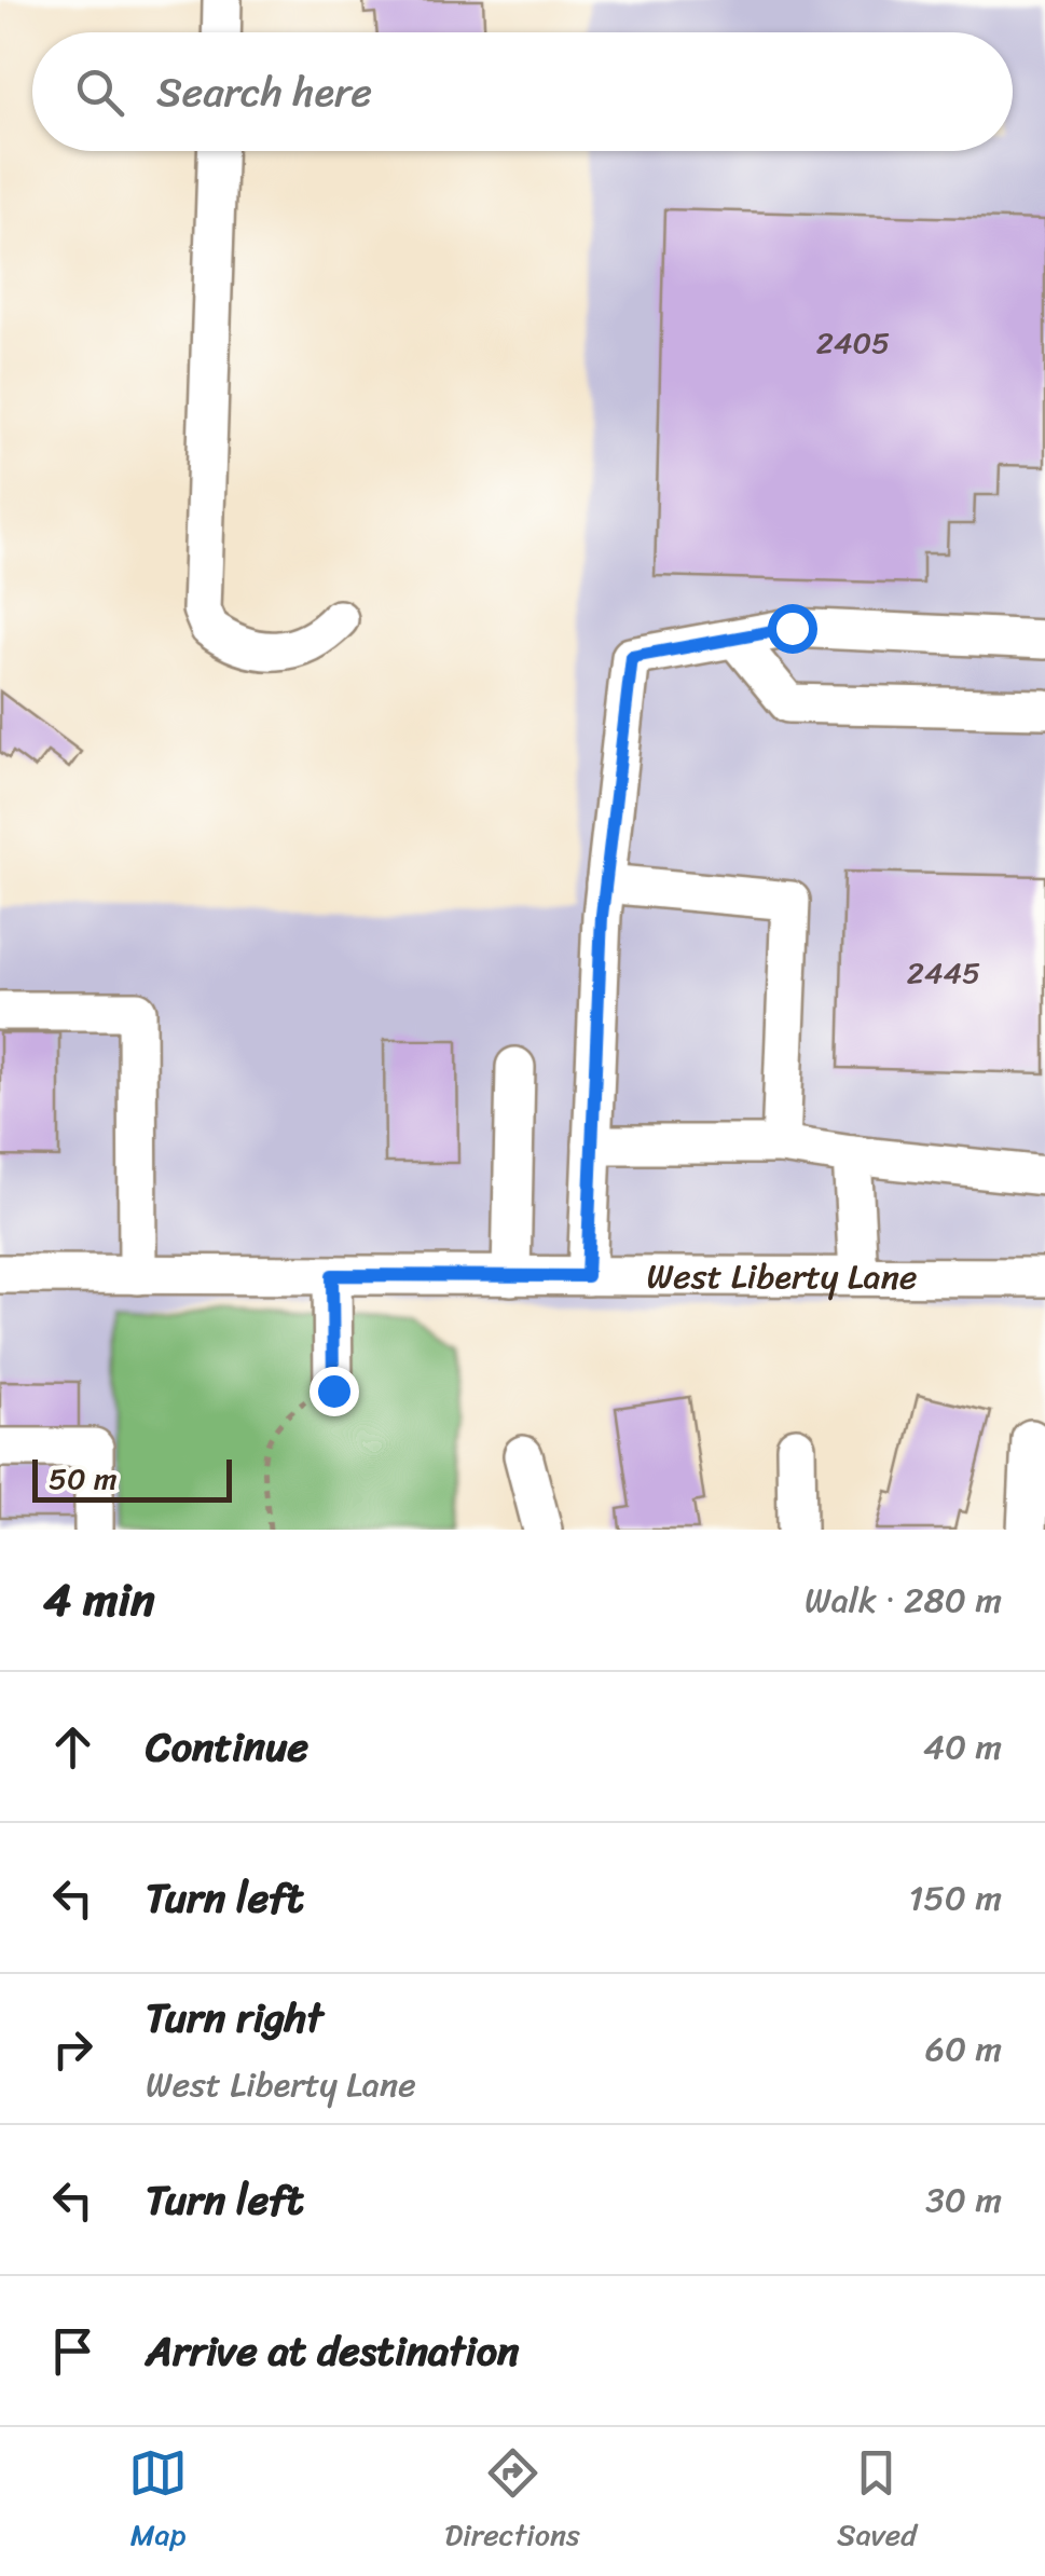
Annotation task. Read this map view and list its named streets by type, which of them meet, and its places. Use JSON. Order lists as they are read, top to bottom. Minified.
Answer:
{"streets":{"street":["West Liberty Lane"]},"house_numbers":["2405","2445"],"scale_bar":"50 m","page":{"search":"Search here","scale":"50 m","heading":["4 min","Walk · 280 m"],"list":[["Continue","40 m"],["Turn left","150 m"],["Turn right","West Liberty Lane","60 m"],["Turn left","30 m"],"Arrive at destination"],"nav":["Map","Directions","Saved"]}}
